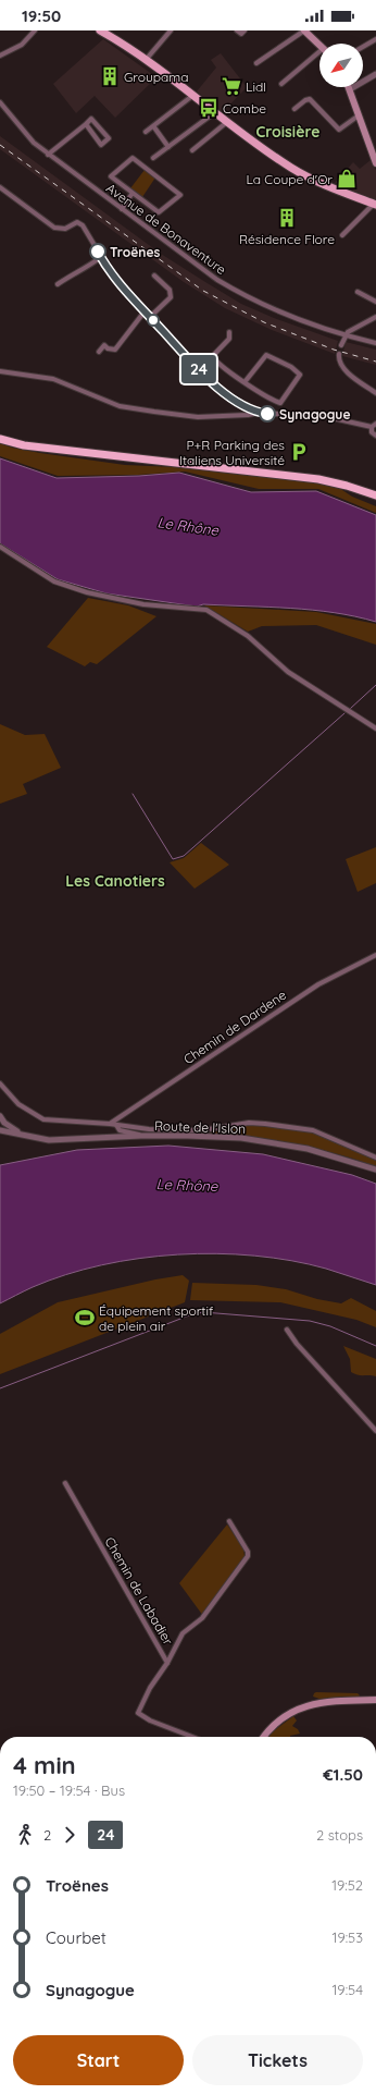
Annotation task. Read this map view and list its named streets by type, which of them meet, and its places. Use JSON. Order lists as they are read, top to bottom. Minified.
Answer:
{"streets":{"street":["Avenue de Bonaventure","Chemin de Dardene","Route de l'Islon","Chemin de Labadier"]},"districts":["Croisière","Les Canotiers"],"water":["Le Rhône"],"places":{"building":["Groupama","Résidence Flore"],"supermarket":["Lidl"],"bus stop":["Combe"],"shop":["La Coupe d'Or"],"other":["Troënes","Synagogue"],"parking":["P+R Parking des Italiens Université"],"sports":["Équipement sportif de plein air"]},"lines":["bus line 24"],"north":"bottom left","page":{"status":"19:50","on_map":"24","heading":["4 min","19:50 – 19:54 · Bus","€1.50"],"legs":["2","24","2 stops"],"list":[{"name":"Troënes","value":"19:52"},{"name":"Courbet","value":"19:53"},{"name":"Synagogue","value":"19:54"}],"buttons":["Start","Tickets"]}}
